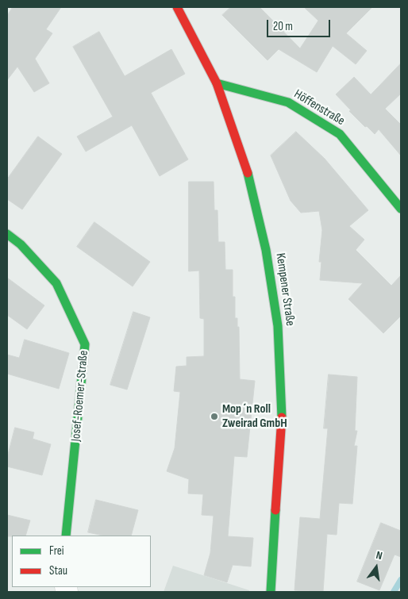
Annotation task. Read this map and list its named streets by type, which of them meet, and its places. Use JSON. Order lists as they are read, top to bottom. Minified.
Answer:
{"streets":{"main road":["Höffenstraße","Kempener Straße","Josef-Roemer-Straße"]},"crossings":[["Höffenstraße","Kempener Straße"]],"places":["Mop ´n Roll Zweirad GmbH"],"legend":["Frei","Stau"],"scale_bar":"20 m","north":"top"}
